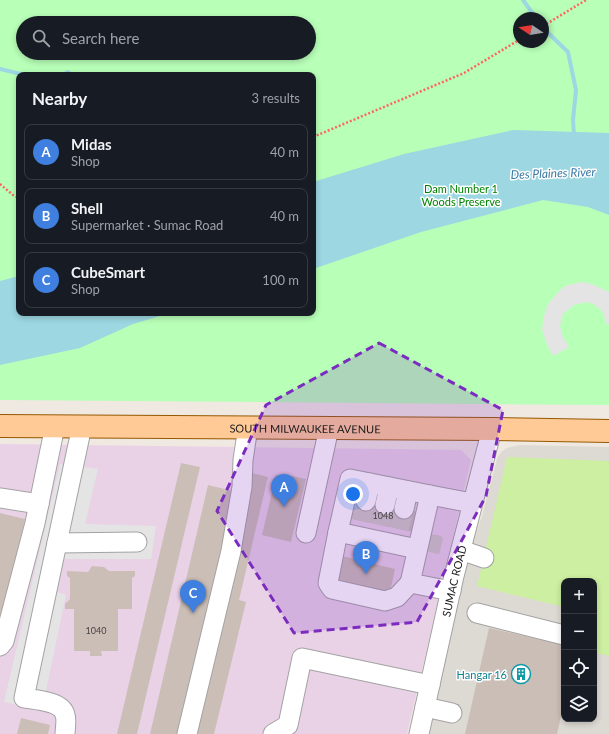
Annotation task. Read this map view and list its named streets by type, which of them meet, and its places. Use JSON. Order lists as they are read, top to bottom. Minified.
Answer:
{"streets":{"main road":["SOUTH MILWAUKEE AVENUE"],"street":["SUMAC ROAD"]},"crossings":[["SOUTH MILWAUKEE AVENUE","SUMAC ROAD"]],"water":["Des Plaines River"],"parks":["Dam Number 1 Woods Preserve"],"places":{"building":["Hangar 16"]},"house_numbers":["1048","1040"],"north":"left","page":{"search":"Search here","heading":["Nearby","3 results"],"list":[{"mark":"A","name":"Midas","note":"Shop","value":"40 m"},{"mark":"B","name":"Shell","note":"Supermarket · Sumac Road","value":"40 m"},{"mark":"C","name":"CubeSmart","note":"Shop","value":"100 m"}],"pins":["A","B","C"],"map_buttons":["+","−"]}}
